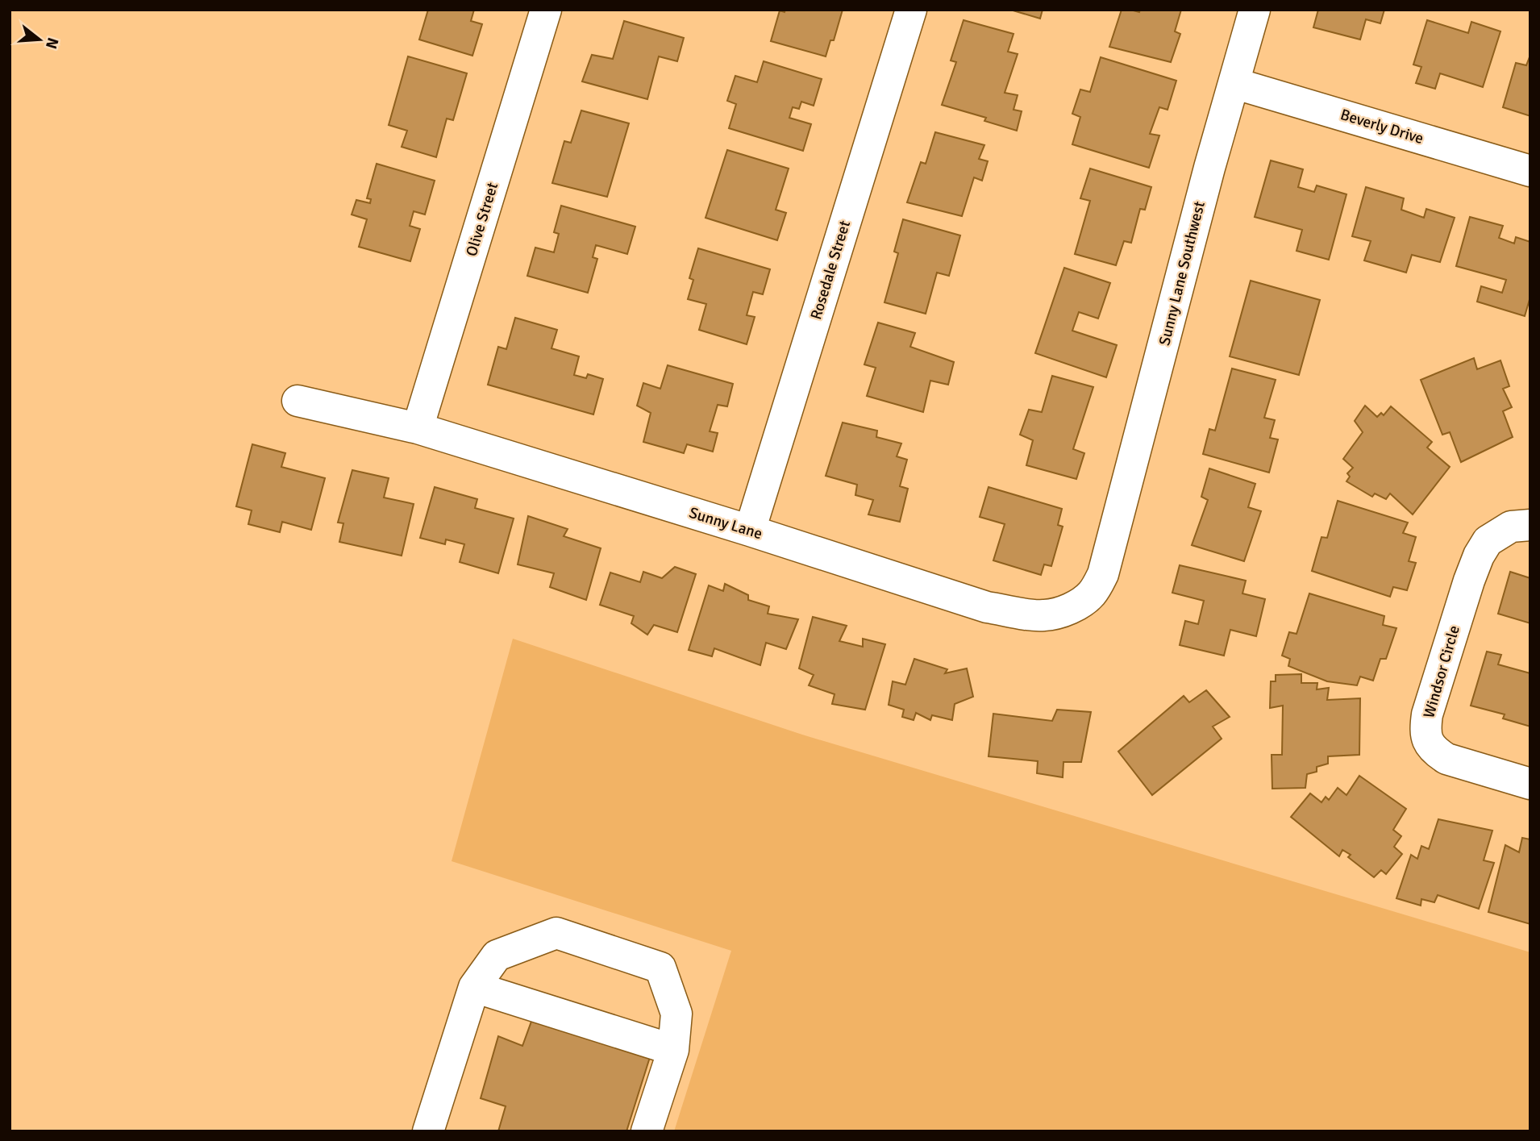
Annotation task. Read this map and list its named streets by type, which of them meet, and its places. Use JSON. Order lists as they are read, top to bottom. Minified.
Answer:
{"streets":{"street":["Beverly Drive","Olive Street","Rosedale Street","Sunny Lane Southwest","Sunny Lane","Windsor Circle"]},"crossings":[["Beverly Drive","Sunny Lane Southwest"],["Olive Street","Sunny Lane"],["Rosedale Street","Sunny Lane"],["Sunny Lane Southwest","Sunny Lane"]],"north":"right"}
